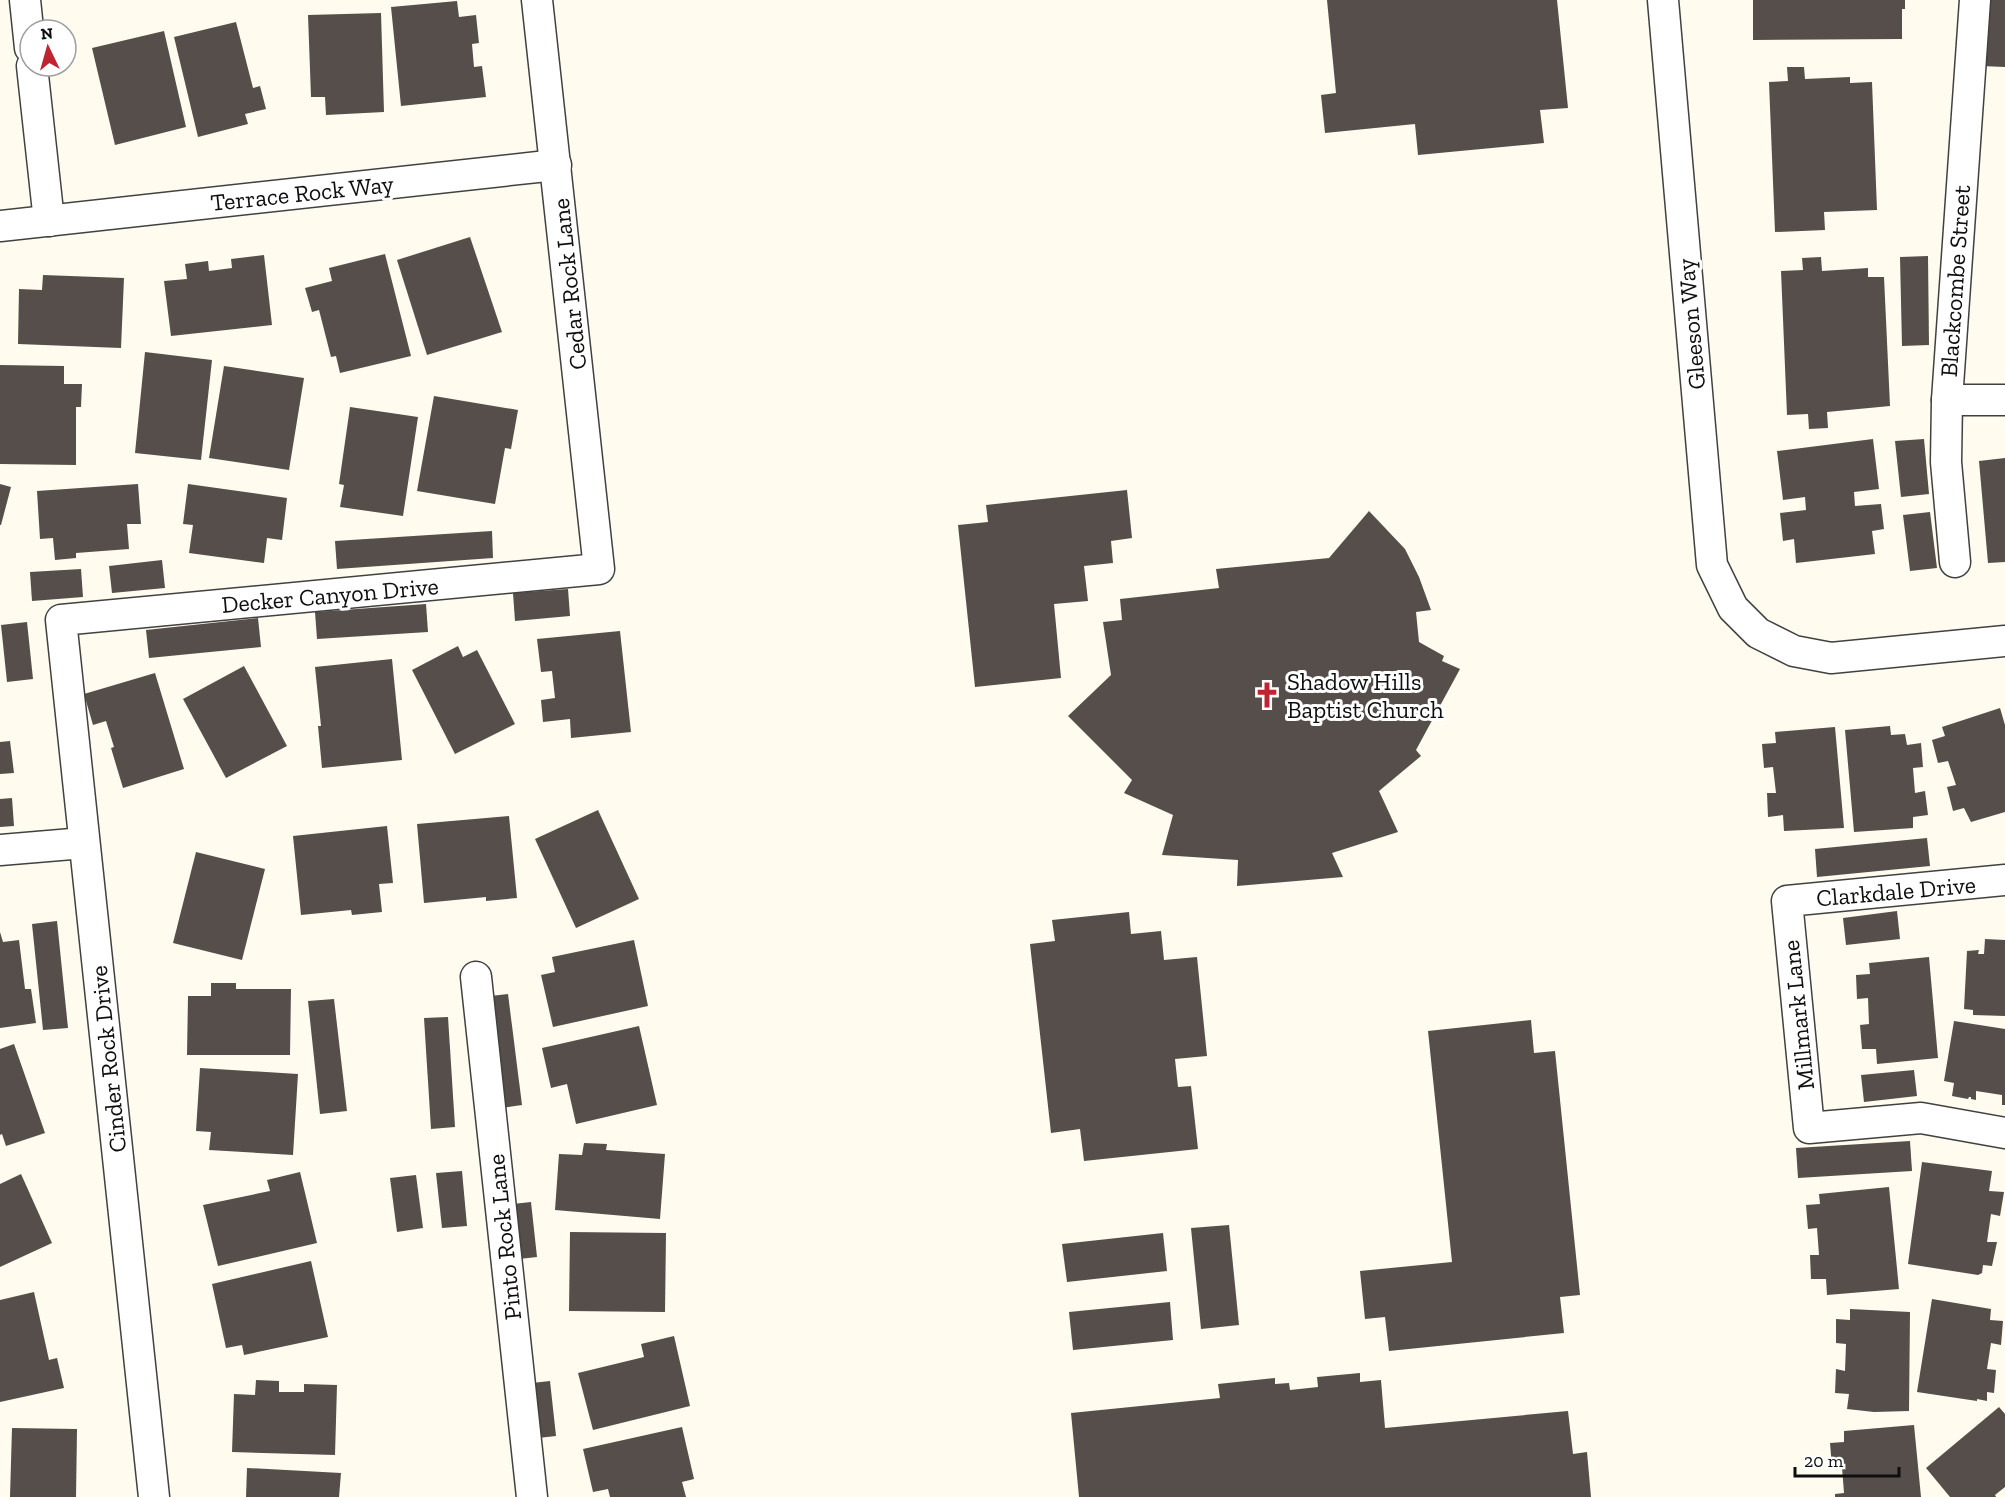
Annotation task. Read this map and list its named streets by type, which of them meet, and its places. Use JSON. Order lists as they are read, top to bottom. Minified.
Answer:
{"streets":{"street":["Terrace Rock Way","Blackcombe Street","Cedar Rock Lane","Gleeson Way","Decker Canyon Drive","Clarkdale Drive","Millmark Lane","Cinder Rock Drive","Pinto Rock Lane"]},"crossings":[["Terrace Rock Way","Cedar Rock Lane"],["Cedar Rock Lane","Decker Canyon Drive"],["Decker Canyon Drive","Cinder Rock Drive"],["Clarkdale Drive","Millmark Lane"]],"places":{"church":["Shadow Hills Baptist Church"]},"scale_bar":"20 m","north":"top"}
